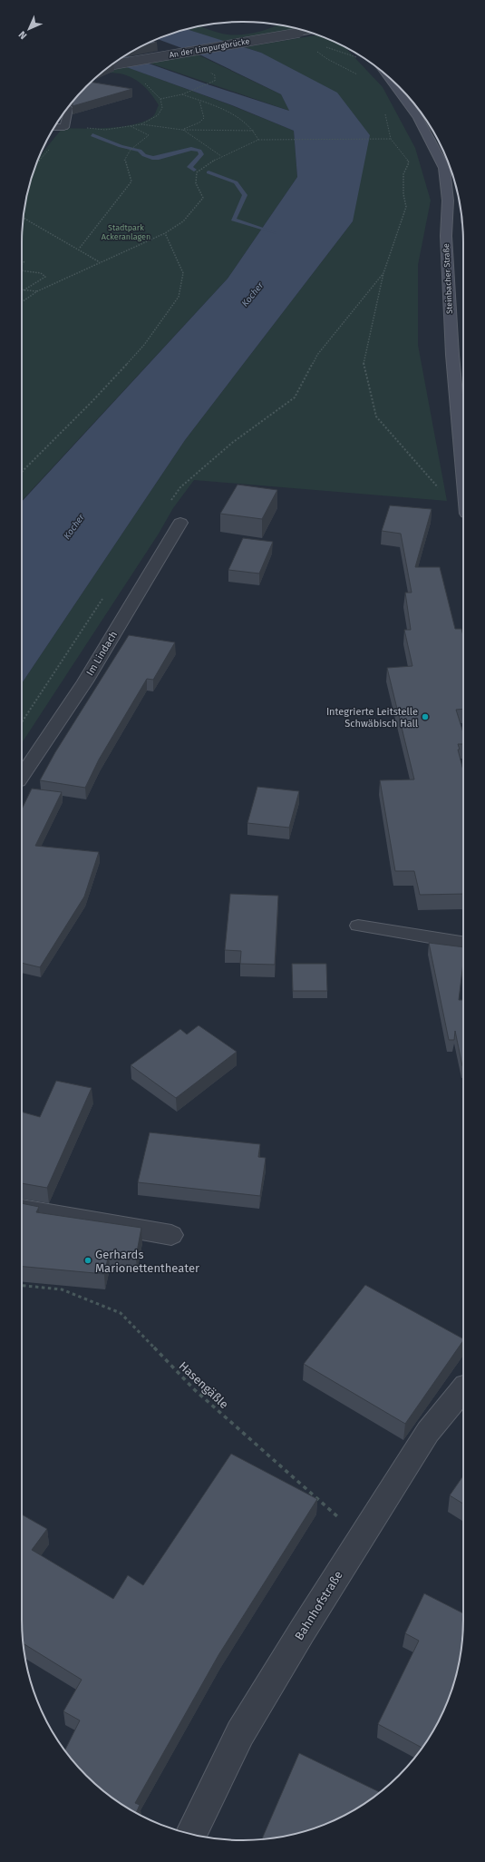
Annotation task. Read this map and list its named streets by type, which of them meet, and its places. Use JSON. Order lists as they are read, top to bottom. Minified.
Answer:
{"streets":{"main road":["Steinbacher Straße"],"street":["An der Limpurgbrücke","Im Lindach","Bahnhofstraße"],"path":["Hasengäßle"]},"crossings":[["Hasengäßle","Bahnhofstraße"]],"water":["Kocher"],"parks":["Stadtpark Ackeranlagen"],"places":["Integrierte Leitstelle Schwäbisch Hall","Gerhards Marionettentheater"],"north":"bottom left"}
